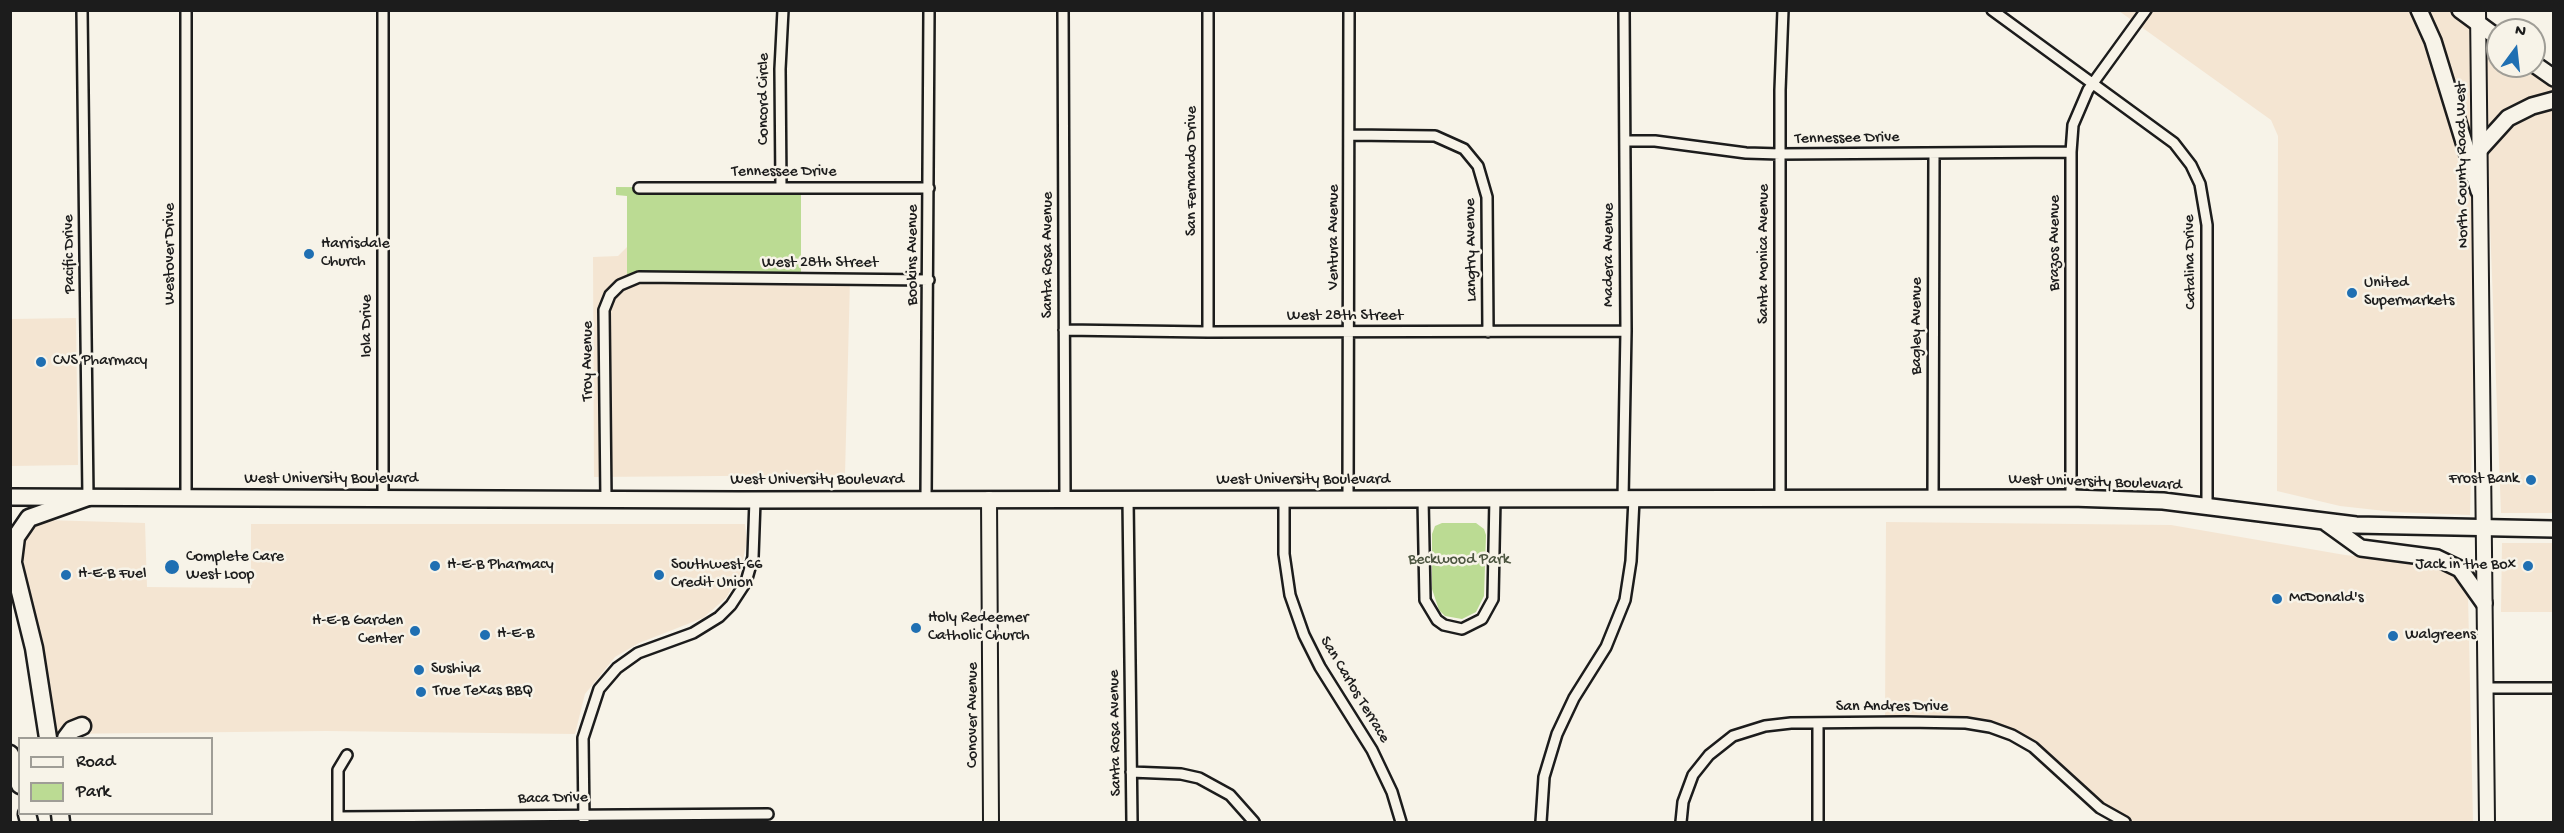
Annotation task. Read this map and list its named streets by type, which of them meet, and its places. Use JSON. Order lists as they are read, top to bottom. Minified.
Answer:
{"streets":{"main road":["North County Road West","West University Boulevard","Conover Avenue"],"street":["Concord Circle","Tennessee Drive","San Fernando Drive","Ventura Avenue","Brazos Avenue","Langtry Avenue","Pacific Drive","Westover Drive","Santa Monica Avenue","Bookins Avenue","Santa Rosa Avenue","Madera Avenue","Catalina Drive","West 28th Street","Iola Drive","Bagley Avenue","Troy Avenue","San Carlos Terrace","San Andres Drive","Baca Drive"]},"crossings":[["Concord Circle","Tennessee Drive"],["Tennessee Drive","Brazos Avenue"],["Tennessee Drive","Santa Monica Avenue"],["Tennessee Drive","Bookins Avenue"],["Tennessee Drive","Madera Avenue"],["Tennessee Drive","Bagley Avenue"],["North County Road West","West University Boulevard"],["San Fernando Drive","West 28th Street"],["Ventura Avenue","Langtry Avenue"],["Ventura Avenue","West 28th Street"],["Ventura Avenue","West University Boulevard"],["Brazos Avenue","Catalina Drive"],["Brazos Avenue","West University Boulevard"],["Langtry Avenue","West 28th Street"],["Pacific Drive","West University Boulevard"],["Westover Drive","West University Boulevard"],["Santa Monica Avenue","West University Boulevard"],["Bookins Avenue","West 28th Street"],["Bookins Avenue","West University Boulevard"],["Santa Rosa Avenue","West 28th Street"],["Santa Rosa Avenue","West University Boulevard"],["Madera Avenue","West 28th Street"],["Madera Avenue","West University Boulevard"],["Catalina Drive","West University Boulevard"],["West 28th Street","Troy Avenue"],["Iola Drive","West University Boulevard"],["Bagley Avenue","West University Boulevard"],["Troy Avenue","West University Boulevard"],["West University Boulevard","San Carlos Terrace"],["West University Boulevard","Conover Avenue"]],"parks":["Beckwood Park"],"places":["Harrisdale Church","United Supermarkets","CVS Pharmacy","Frost Bank","H-E-B Pharmacy","Jack in the Box","Complete Care West Loop","H-E-B Fuel","Southwest 66 Credit Union","McDonald's","Holy Redeemer Catholic Church","H-E-B Garden Center","H-E-B","Walgreens","Sushiya","True Texas BBQ"],"legend":["Road","Park"],"north":"top"}
